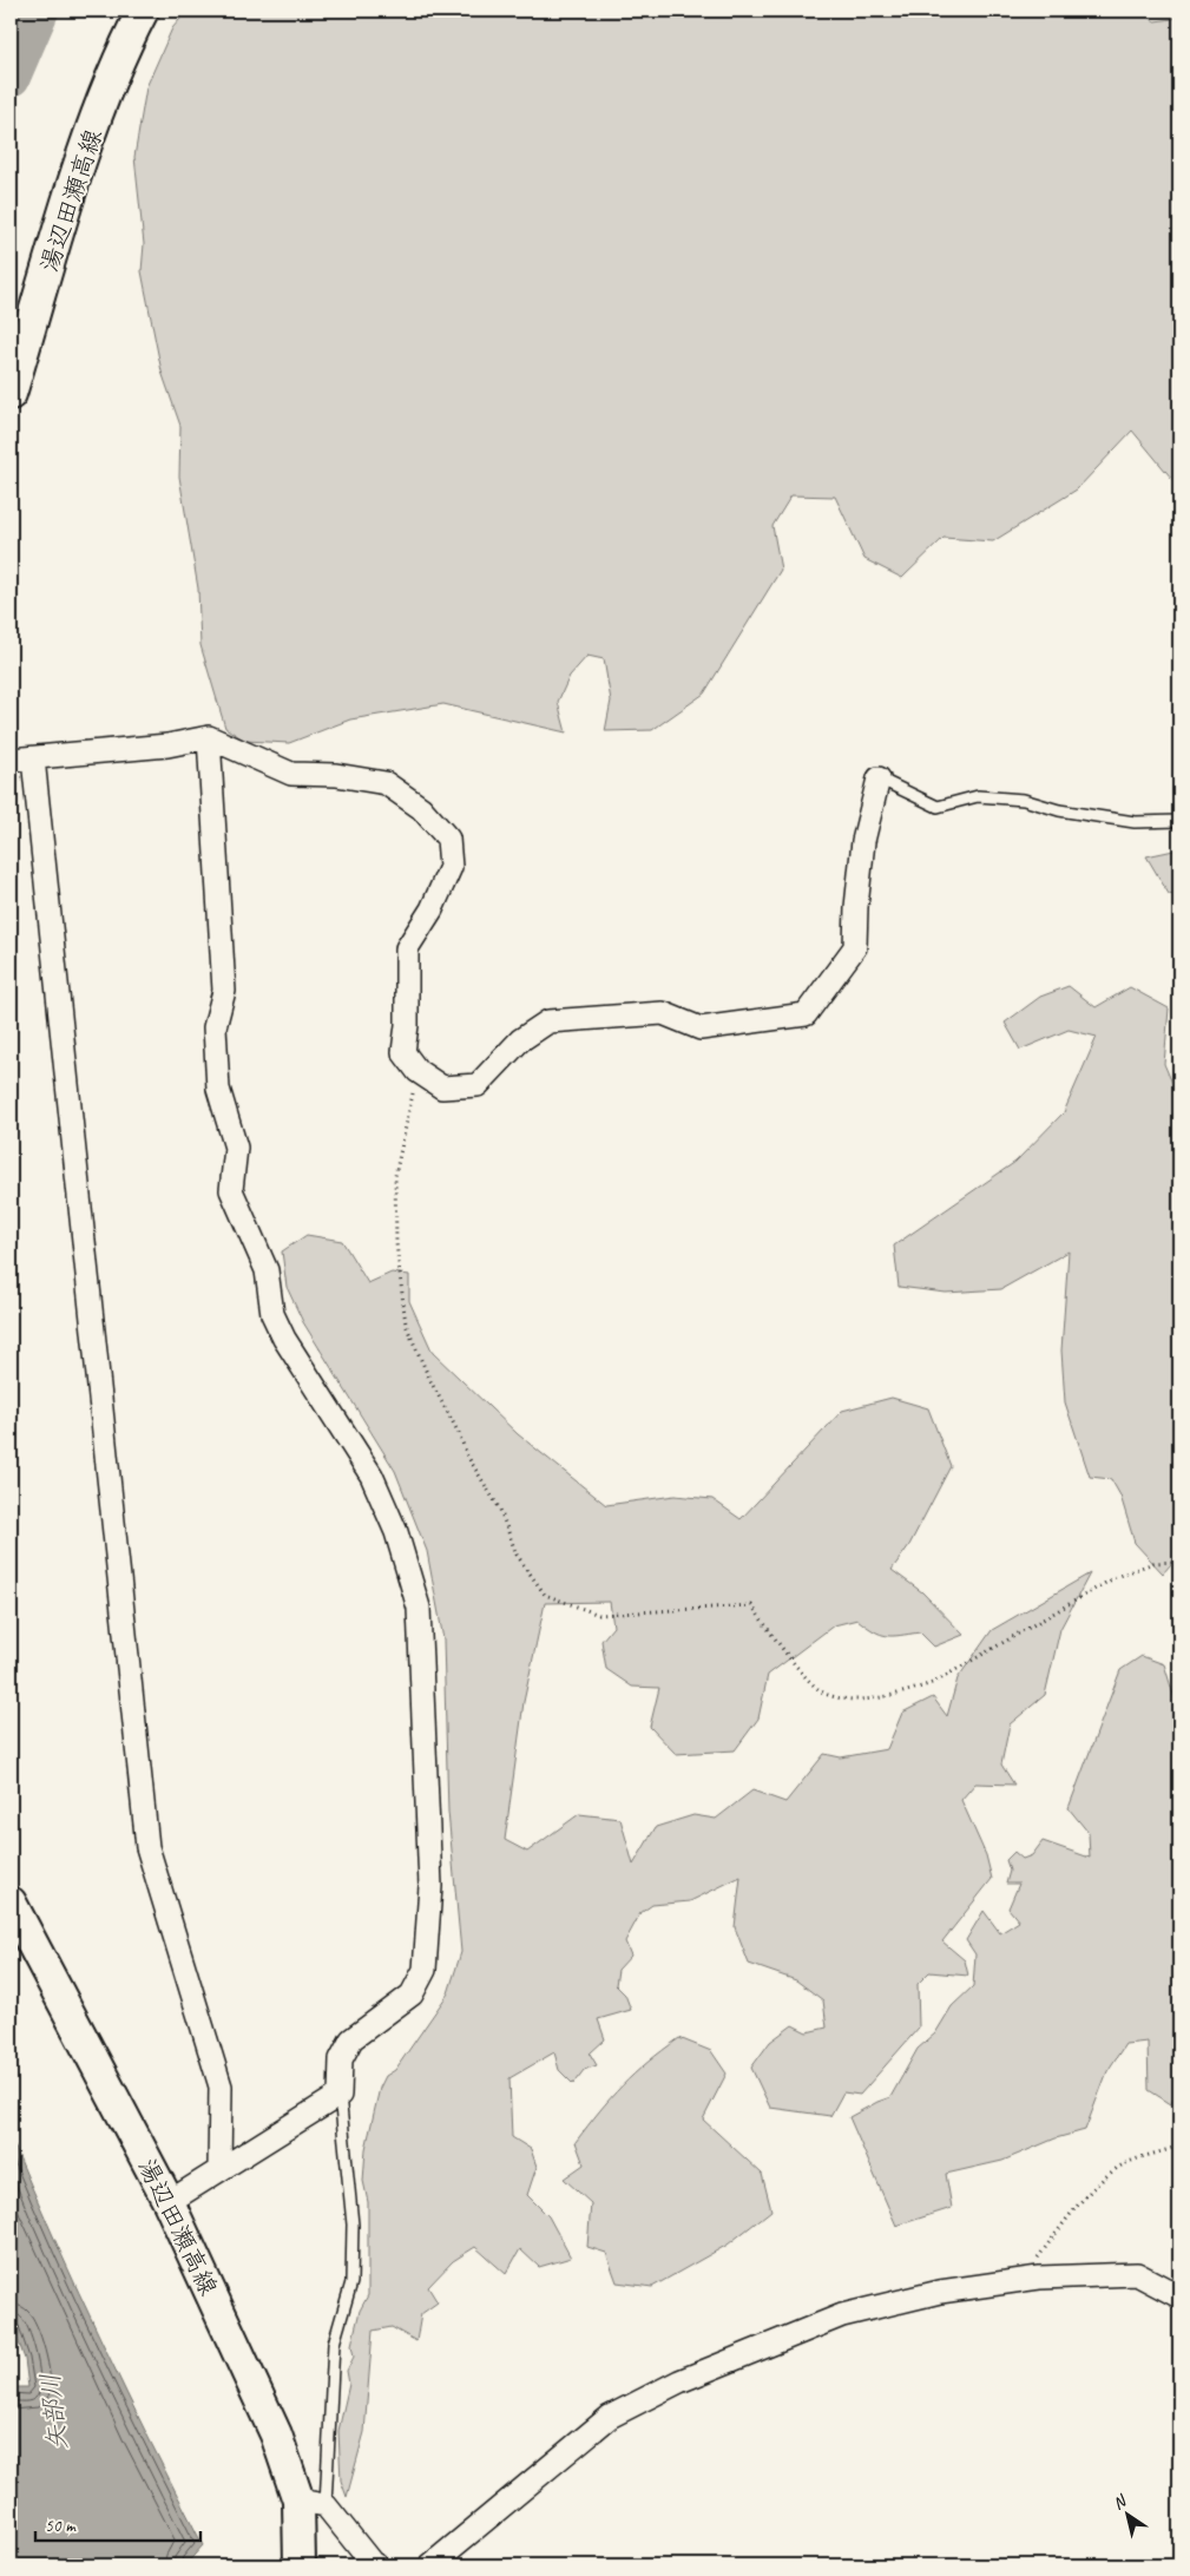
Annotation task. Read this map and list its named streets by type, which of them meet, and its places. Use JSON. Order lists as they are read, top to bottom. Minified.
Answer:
{"streets":{"main road":["湯辺田瀬高線"]},"water":["矢部川"],"scale_bar":"50 m","north":"top left"}
